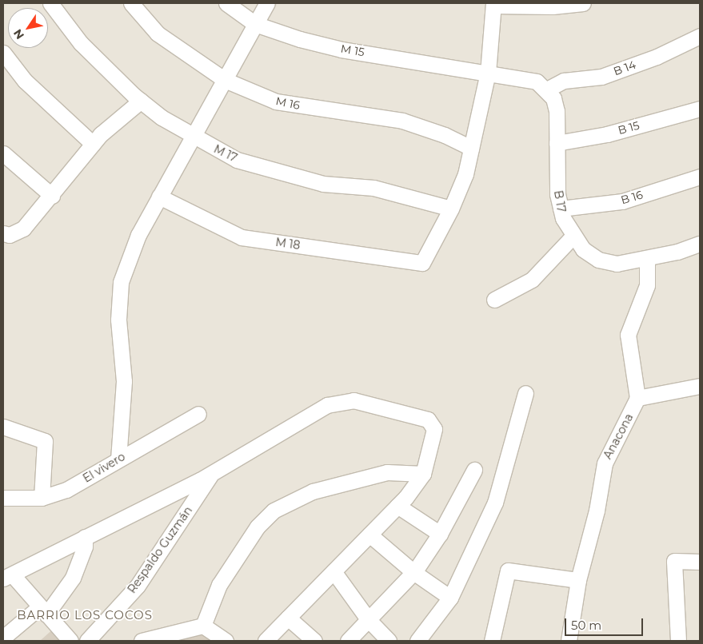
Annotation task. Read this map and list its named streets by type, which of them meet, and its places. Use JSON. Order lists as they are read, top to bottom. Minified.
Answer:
{"streets":{"street":["M 15","B 14","M 16","B 15","M 17","B 16","B 17","M 18","Anacona","El vivero","Respaldo Guzmán"]},"crossings":[["B 14","B 17"],["B 15","B 17"],["M 17","M 18"],["B 16","B 17"]],"districts":["BARRIO LOS COCOS"],"scale_bar":"50 m","north":"bottom left"}
